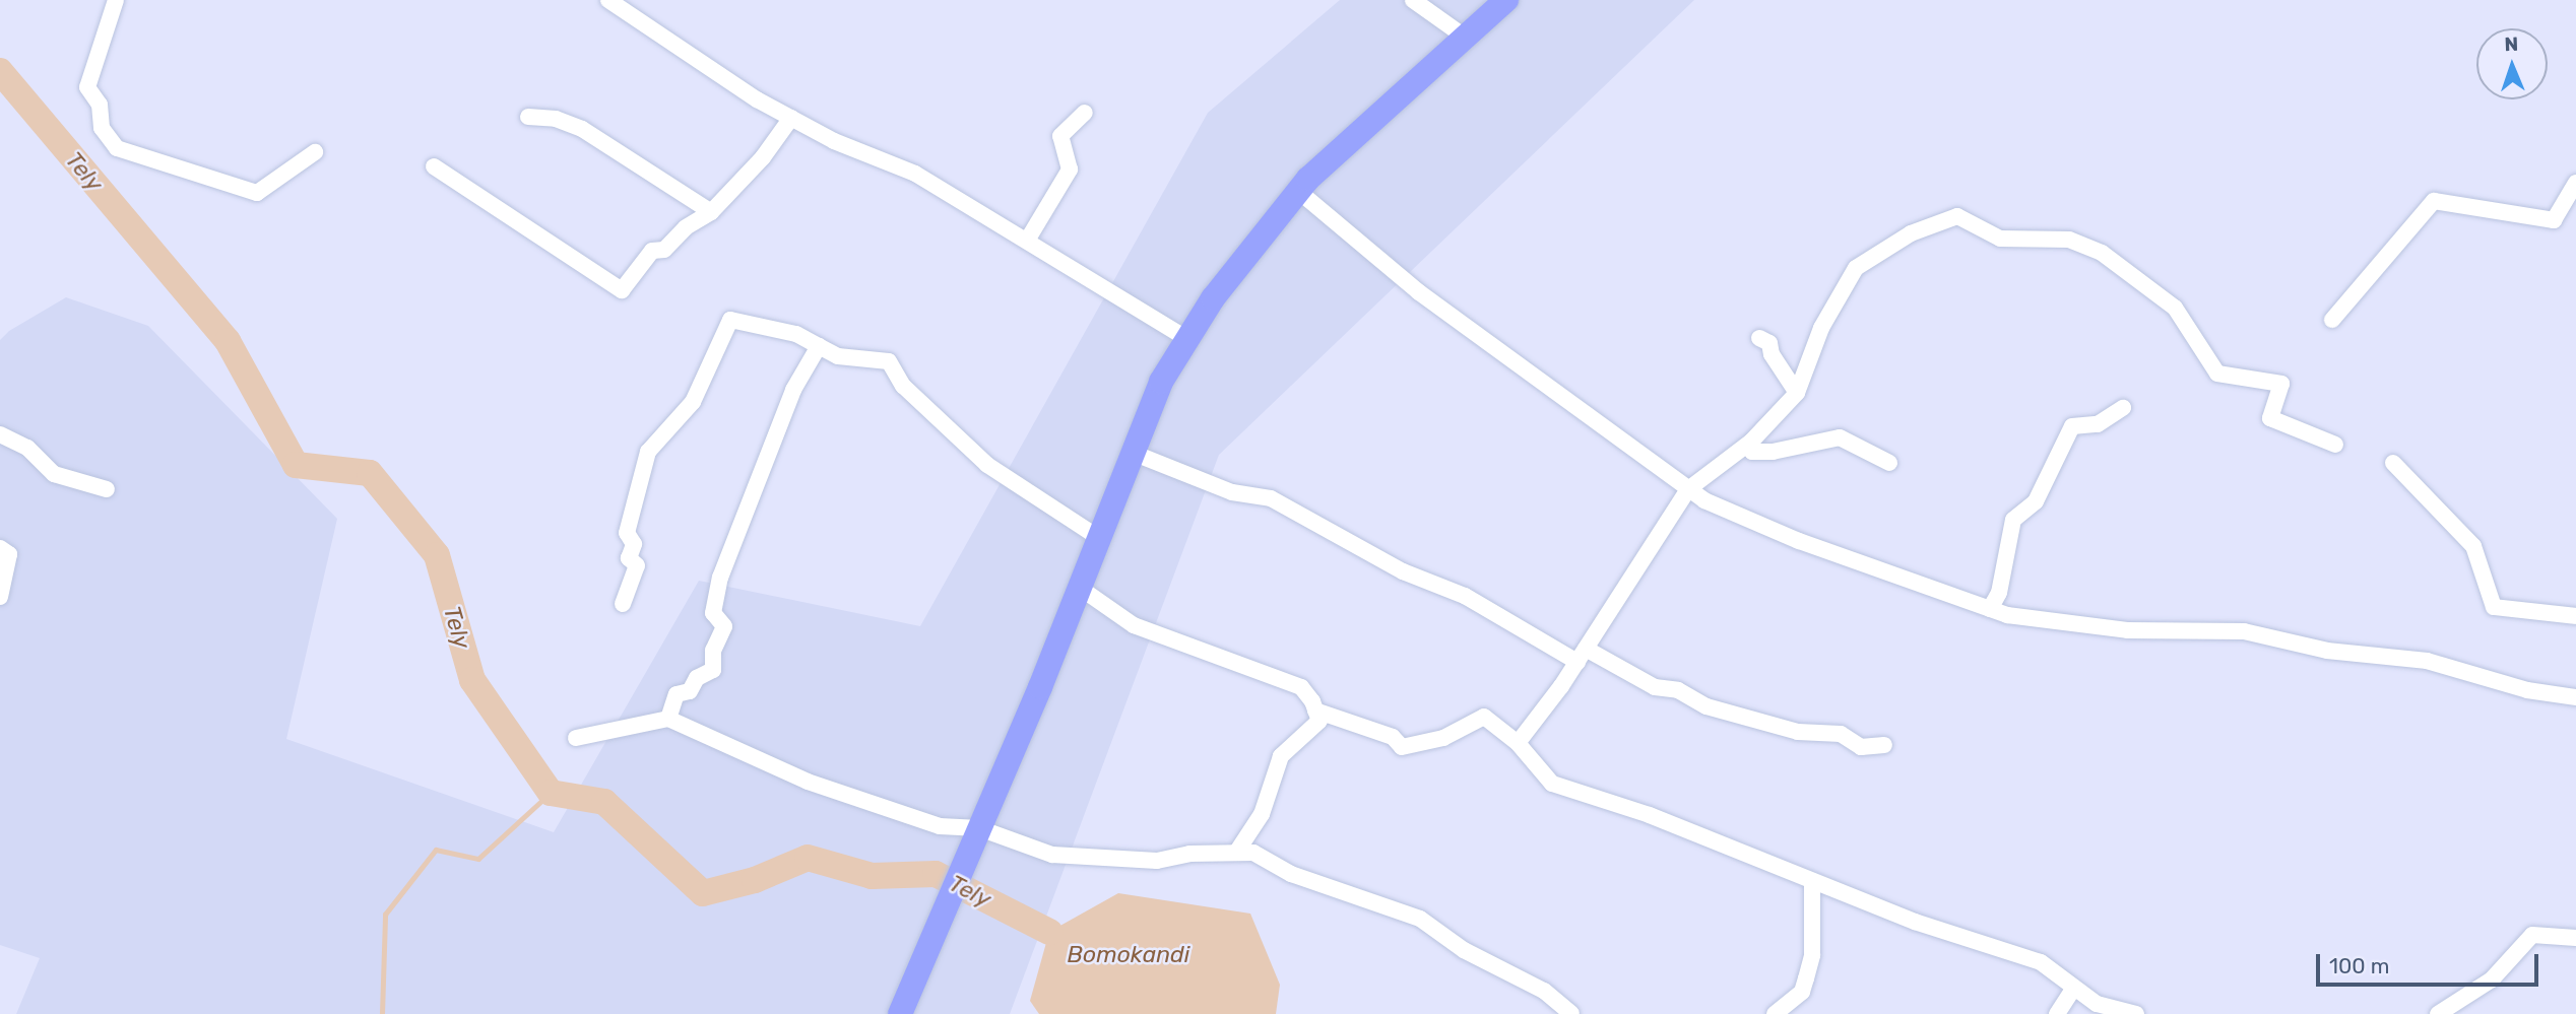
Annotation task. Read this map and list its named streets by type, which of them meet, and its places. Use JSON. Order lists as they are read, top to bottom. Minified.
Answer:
{"water":["Tely","Bomokandi"],"scale_bar":"100 m","north":"top"}
